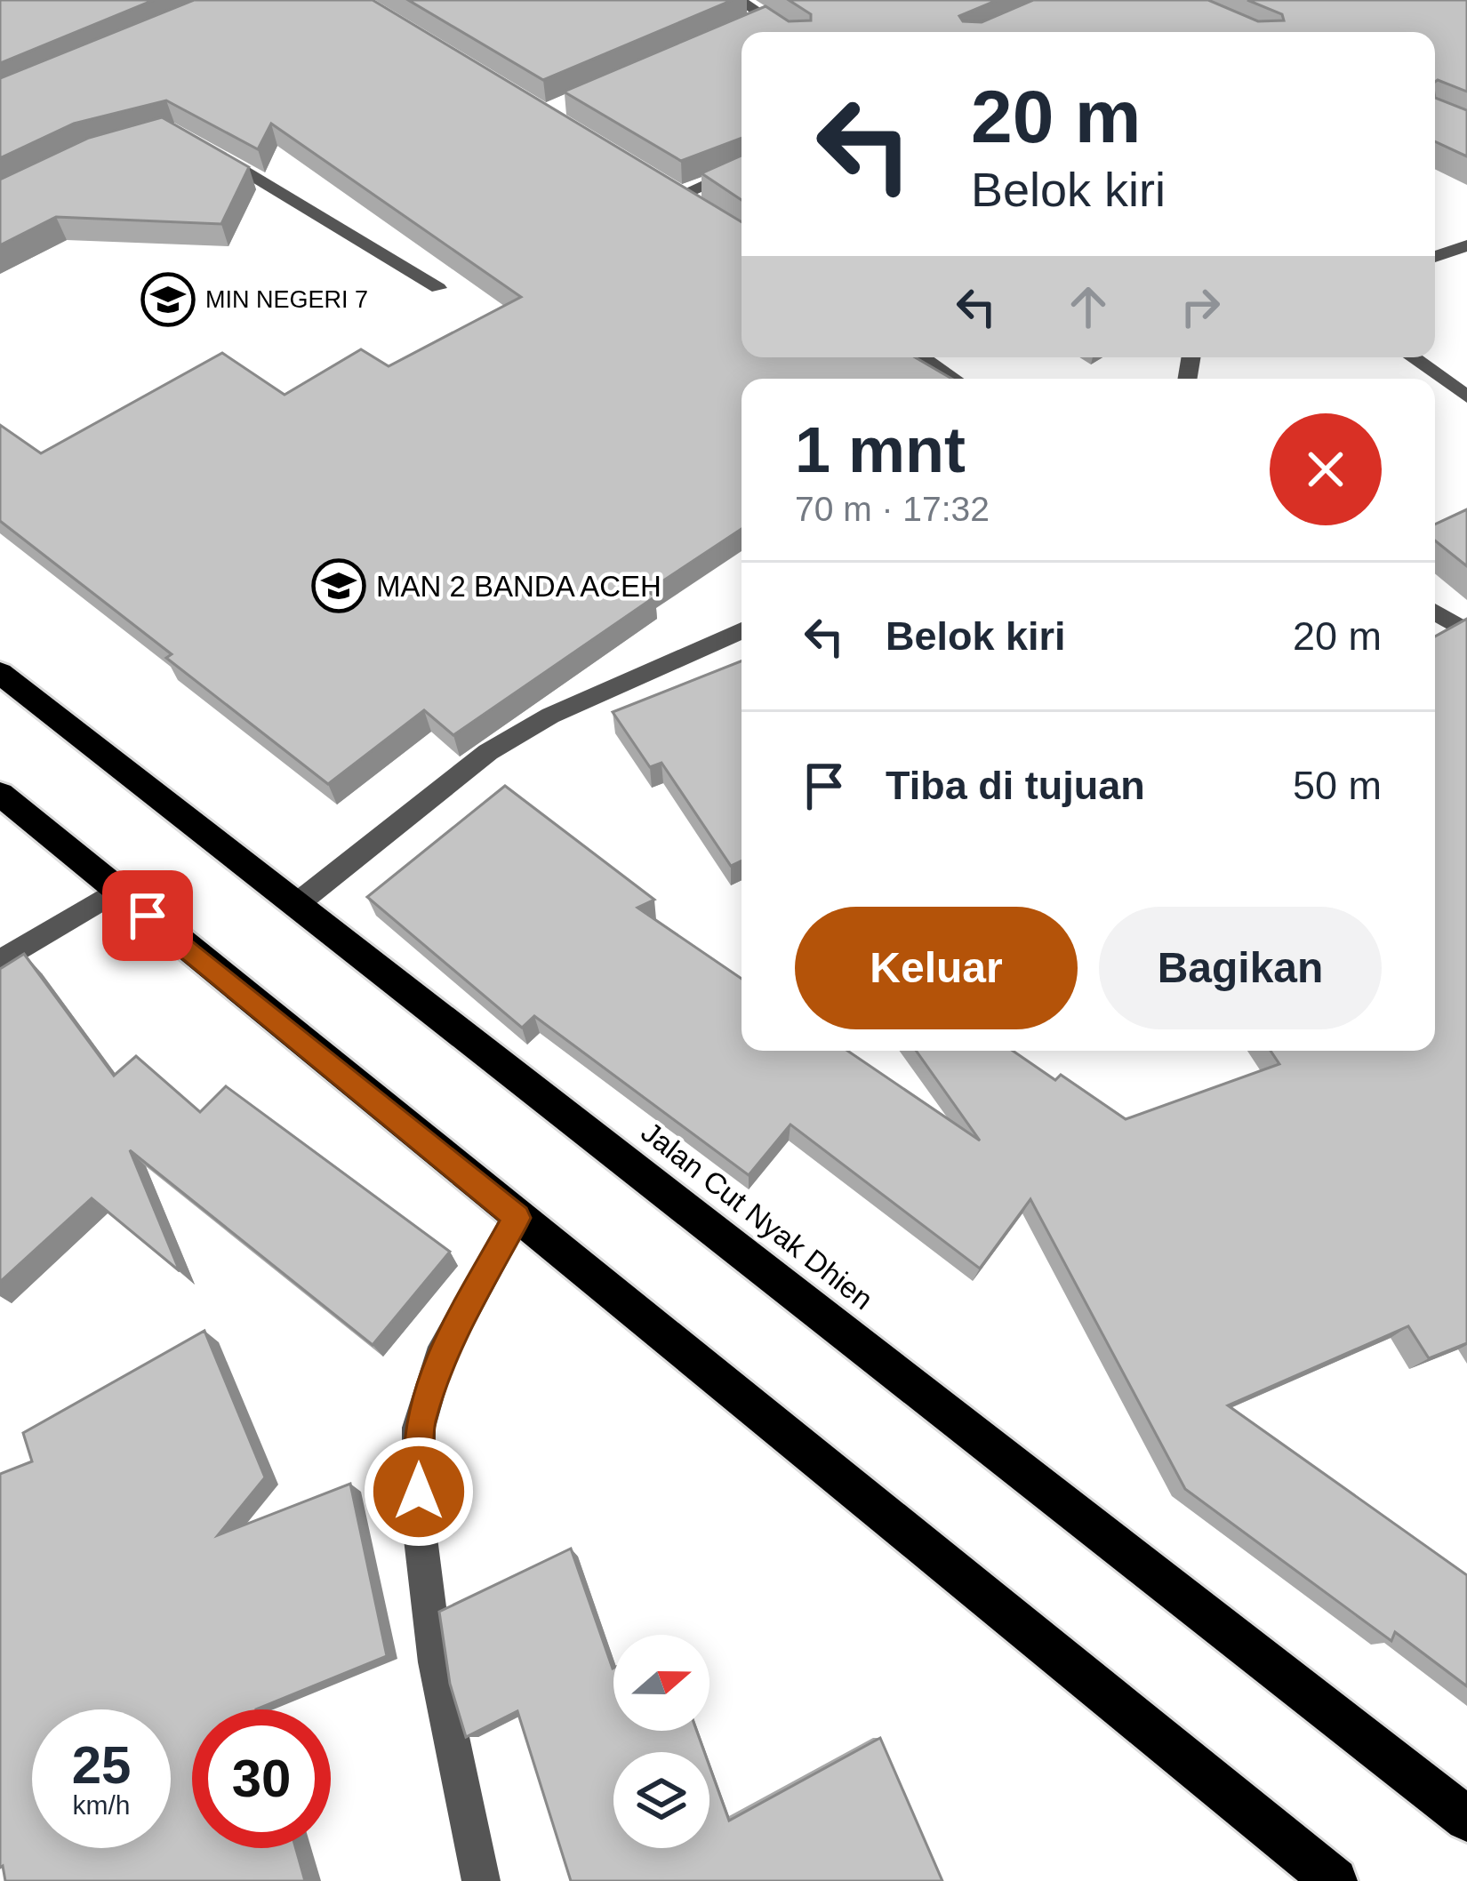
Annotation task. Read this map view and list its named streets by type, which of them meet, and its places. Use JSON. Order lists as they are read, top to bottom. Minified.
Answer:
{"streets":{"highway":["Jalan Cut Nyak Dhien"]},"places":{"school or university":["MIN NEGERI 7","MAN 2 BANDA ACEH"]},"north":"right","page":{"turn":["20 m","Belok kiri"],"heading":["1 mnt","70 m · 17:32"],"list":[{"name":"Belok kiri","value":"20 m"},{"name":"Tiba di tujuan","value":"50 m"}],"buttons":["Keluar","Bagikan"],"speed":"25 km/h","limit":"30"}}
